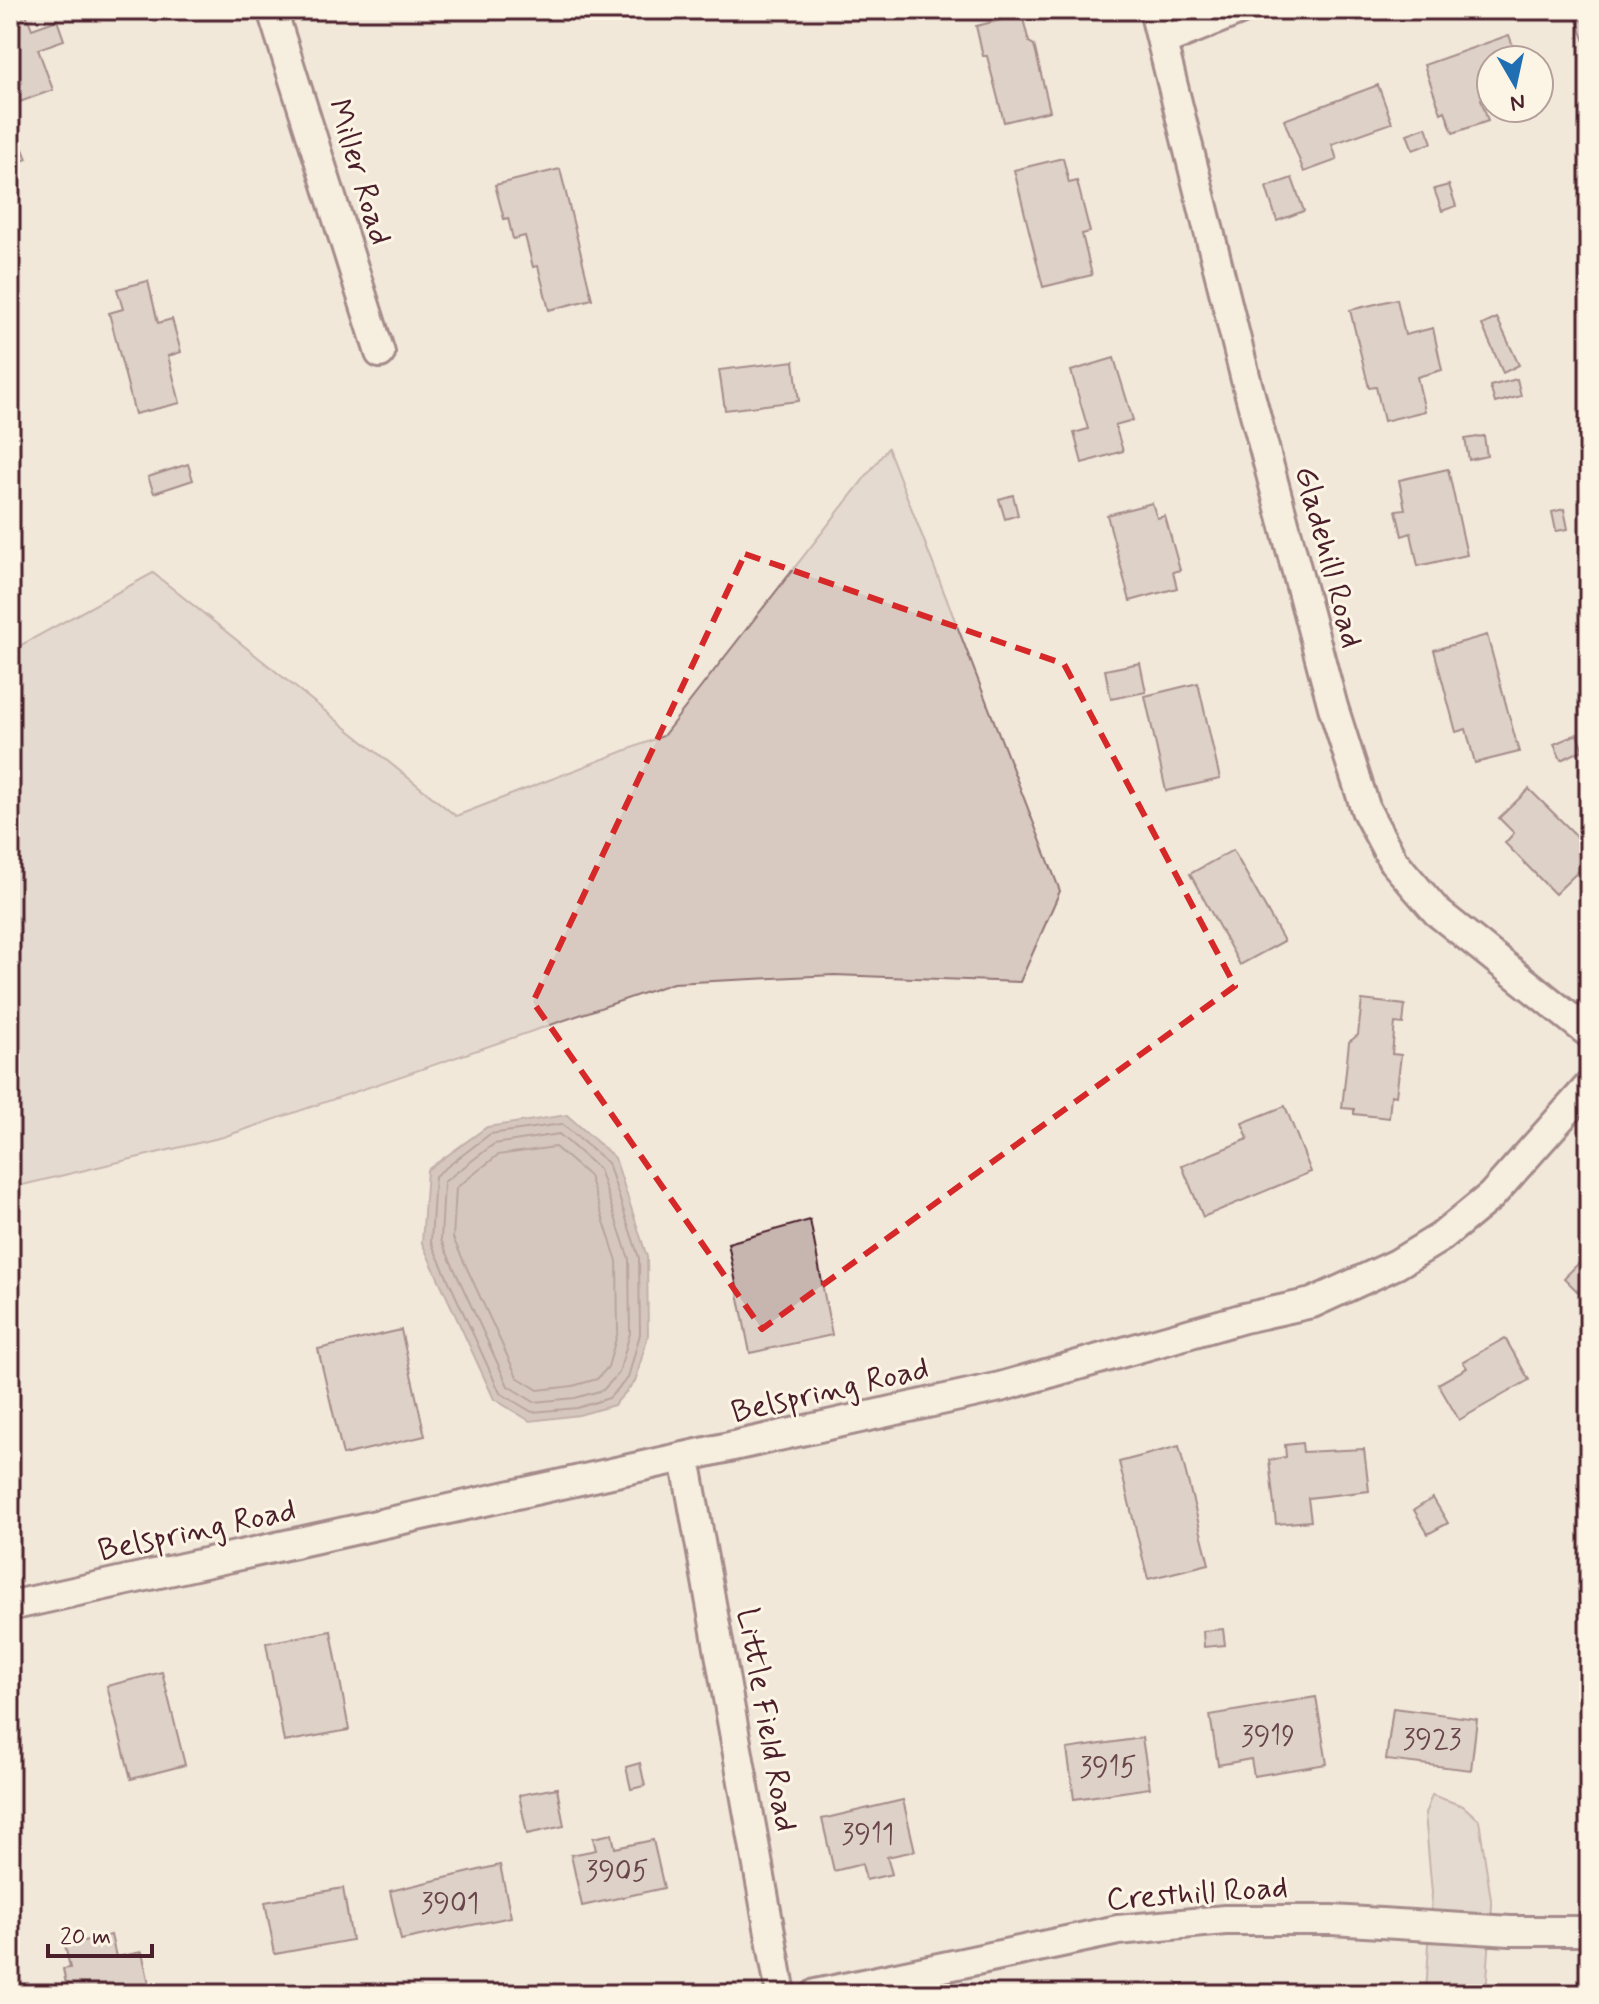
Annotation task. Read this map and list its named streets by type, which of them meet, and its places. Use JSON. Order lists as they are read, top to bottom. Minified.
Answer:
{"streets":{"street":["Miller Road","Gladehill Road","Belspring Road","Little Field Road","Cresthill Road"]},"crossings":[["Belspring Road","Little Field Road"]],"house_numbers":["3919","3923","3915","3911","3905","3901"],"scale_bar":"20 m","north":"bottom"}
